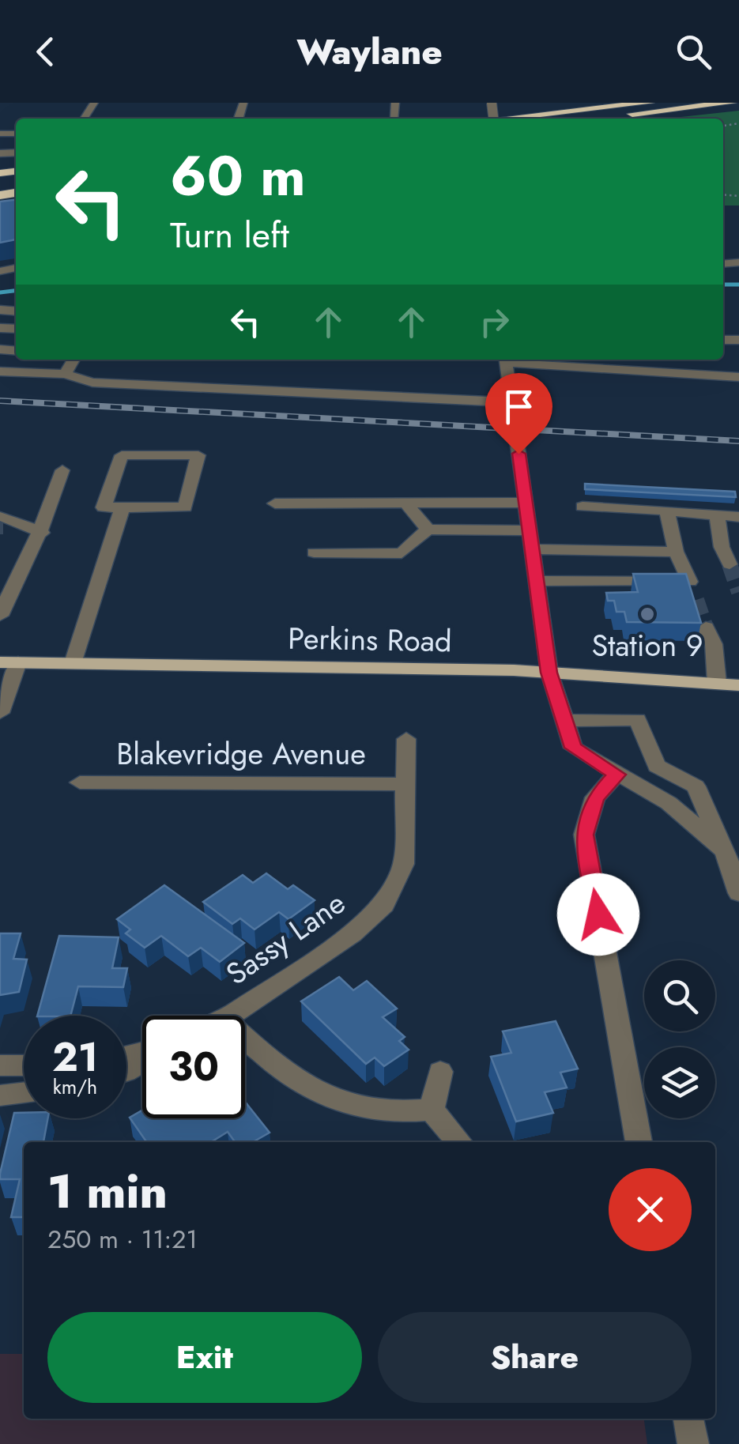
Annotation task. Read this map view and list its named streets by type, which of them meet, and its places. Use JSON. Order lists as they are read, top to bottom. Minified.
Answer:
{"streets":{"main road":["Perkins Road"],"street":["Blakevridge Avenue","Sassy Lane"]},"crossings":[["Blakevridge Avenue","Sassy Lane"]],"places":["Station 9"],"page":{"header":"Waylane","turn":["60 m","Turn left"],"speed":"21 km/h","limit":"30","heading":["1 min","250 m · 11:21"],"buttons":["Exit","Share"]}}
